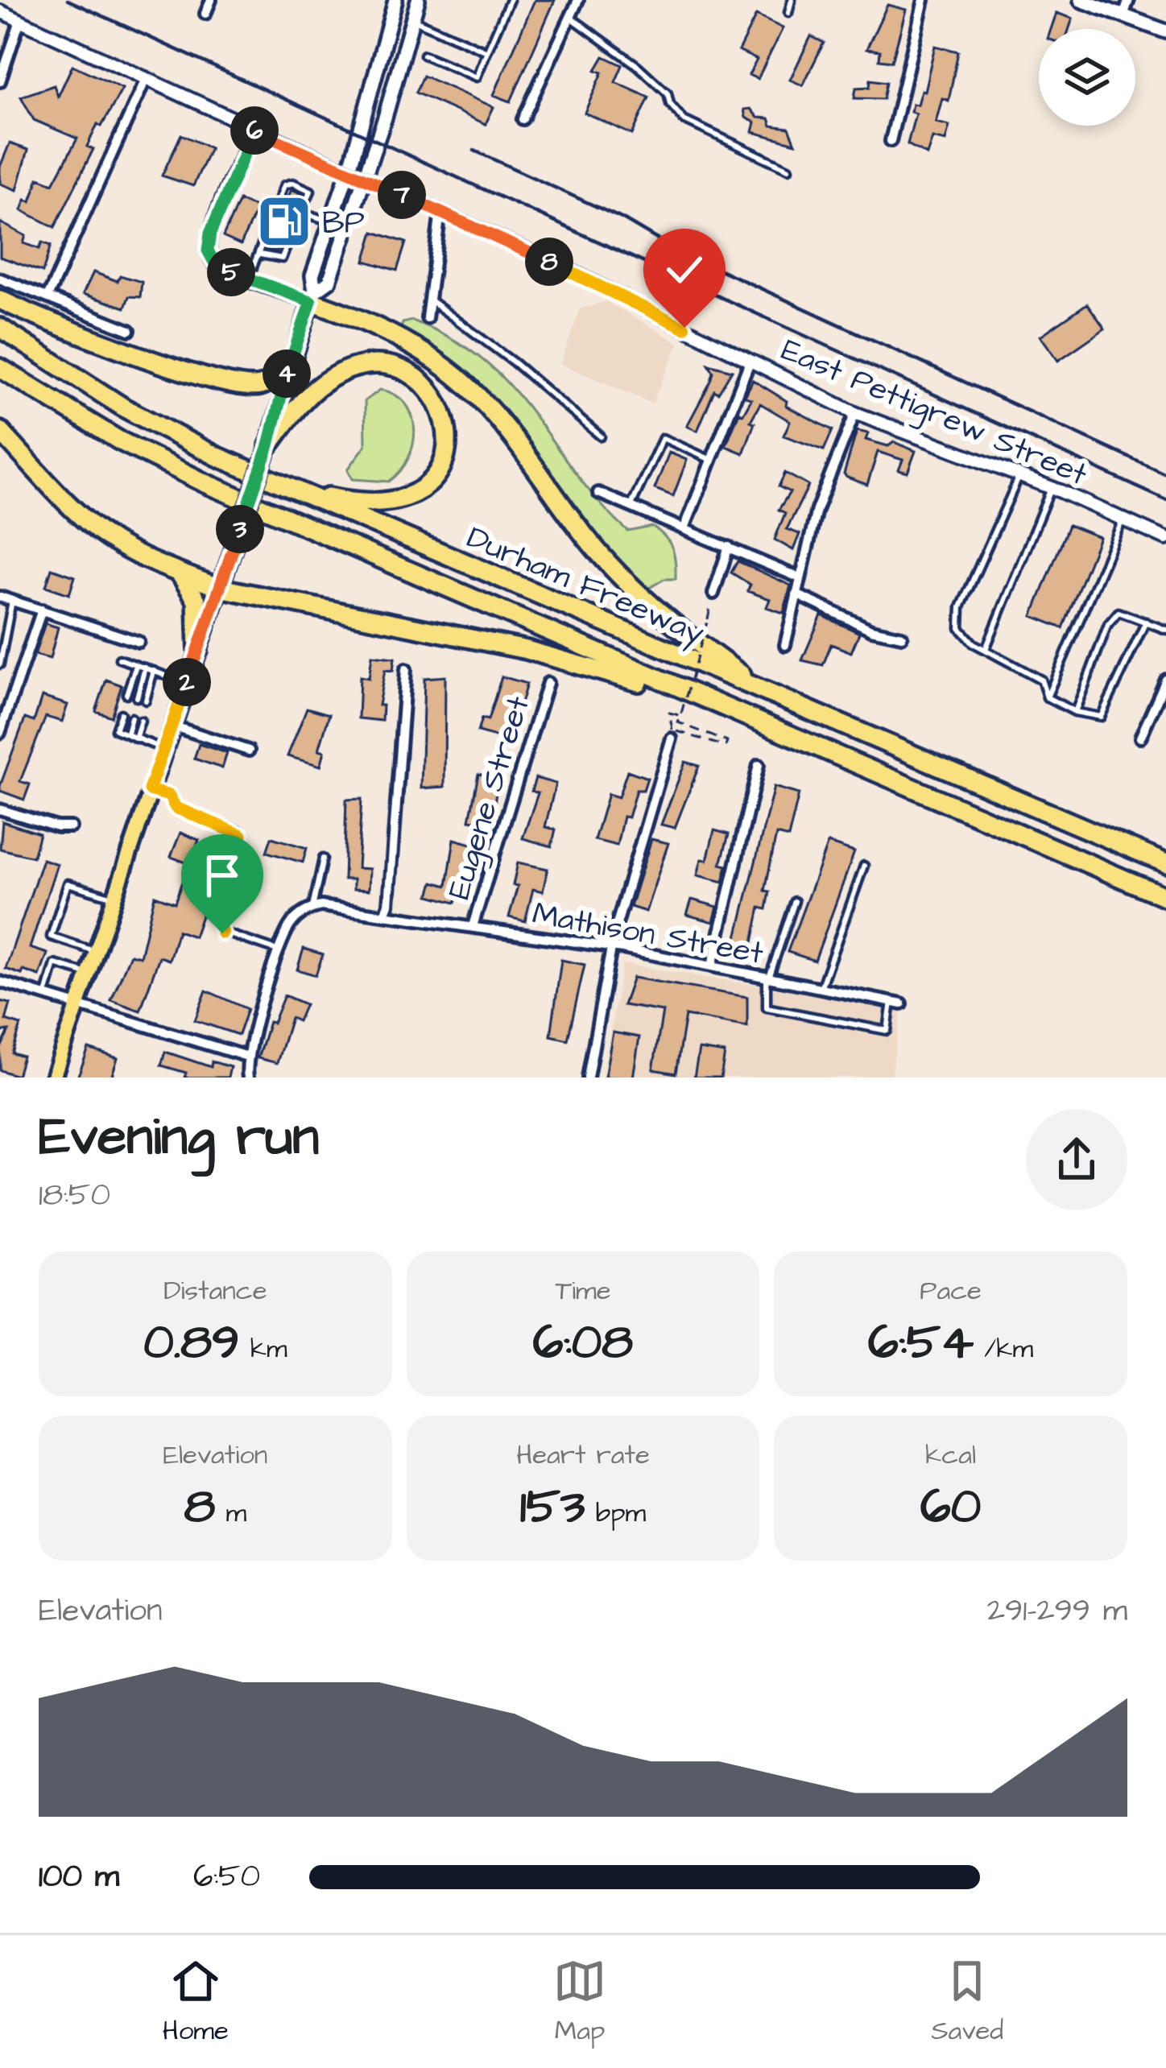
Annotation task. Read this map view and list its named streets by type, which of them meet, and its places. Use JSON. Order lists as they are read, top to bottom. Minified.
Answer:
{"streets":{"highway":["Durham Freeway"],"street":["East Pettigrew Street","Eugene Street","Mathison Street"]},"crossings":[["Eugene Street","Mathison Street"]],"places":{"fuel station":["BP"]},"page":{"pins":["6","7","8","5","4","3","2"],"heading":["Evening run","18:50"],"stats":[["Distance","0.89 km"],["Time","6:08"],["Pace","6:54 /km"],["Elevation","8 m"],["Heart rate","153 bpm"],["kcal","60"]],"chart":["Elevation","291–299 m"],"list":[{"name":"100 m","note":"6:50"}],"tabs":["Home","Map","Saved"]}}
